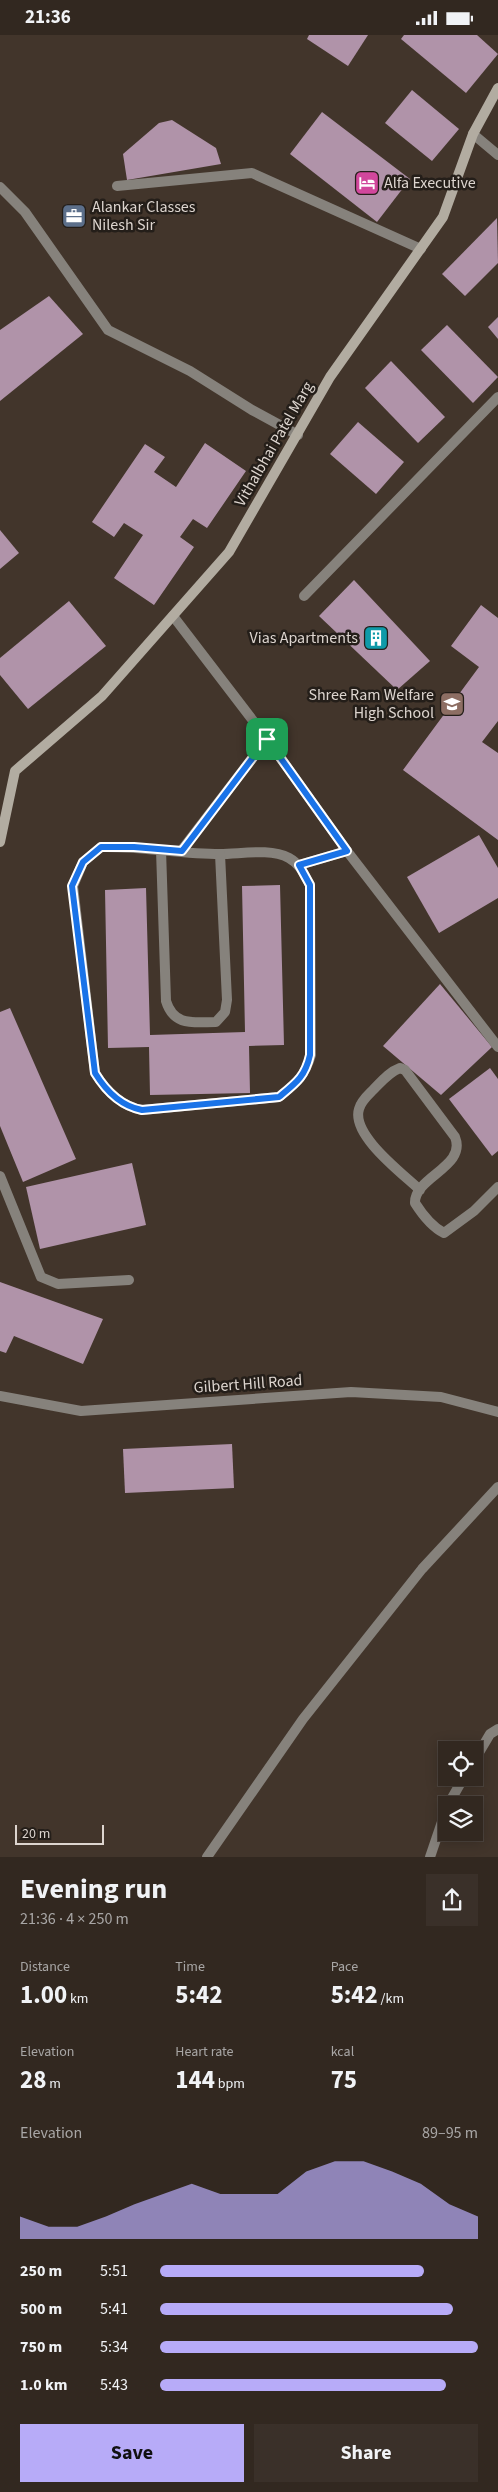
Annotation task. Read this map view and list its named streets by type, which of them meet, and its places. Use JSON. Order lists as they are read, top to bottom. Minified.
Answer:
{"streets":{"street":["Vithalbhai Patel Marg","Gilbert Hill Road"]},"places":{"hotel":["Alfa Executive"],"office":["Alankar Classes Nilesh Sir"],"building":["Vias Apartments"],"school or university":["Shree Ram Welfare High School"]},"scale_bar":"20 m","page":{"status":"21:36","scale":"20 m","heading":["Evening run","21:36 · 4 × 250 m"],"stats":[["Distance","1.00 km"],["Time","5:42"],["Pace","5:42 /km"],["Elevation","28 m"],["Heart rate","144 bpm"],["kcal","75"]],"chart":["Elevation","89–95 m"],"list":[{"name":"250 m","note":"5:51"},{"name":"500 m","note":"5:41"},{"name":"750 m","note":"5:34"},{"name":"1.0 km","note":"5:43"}],"buttons":["Save","Share"]}}
